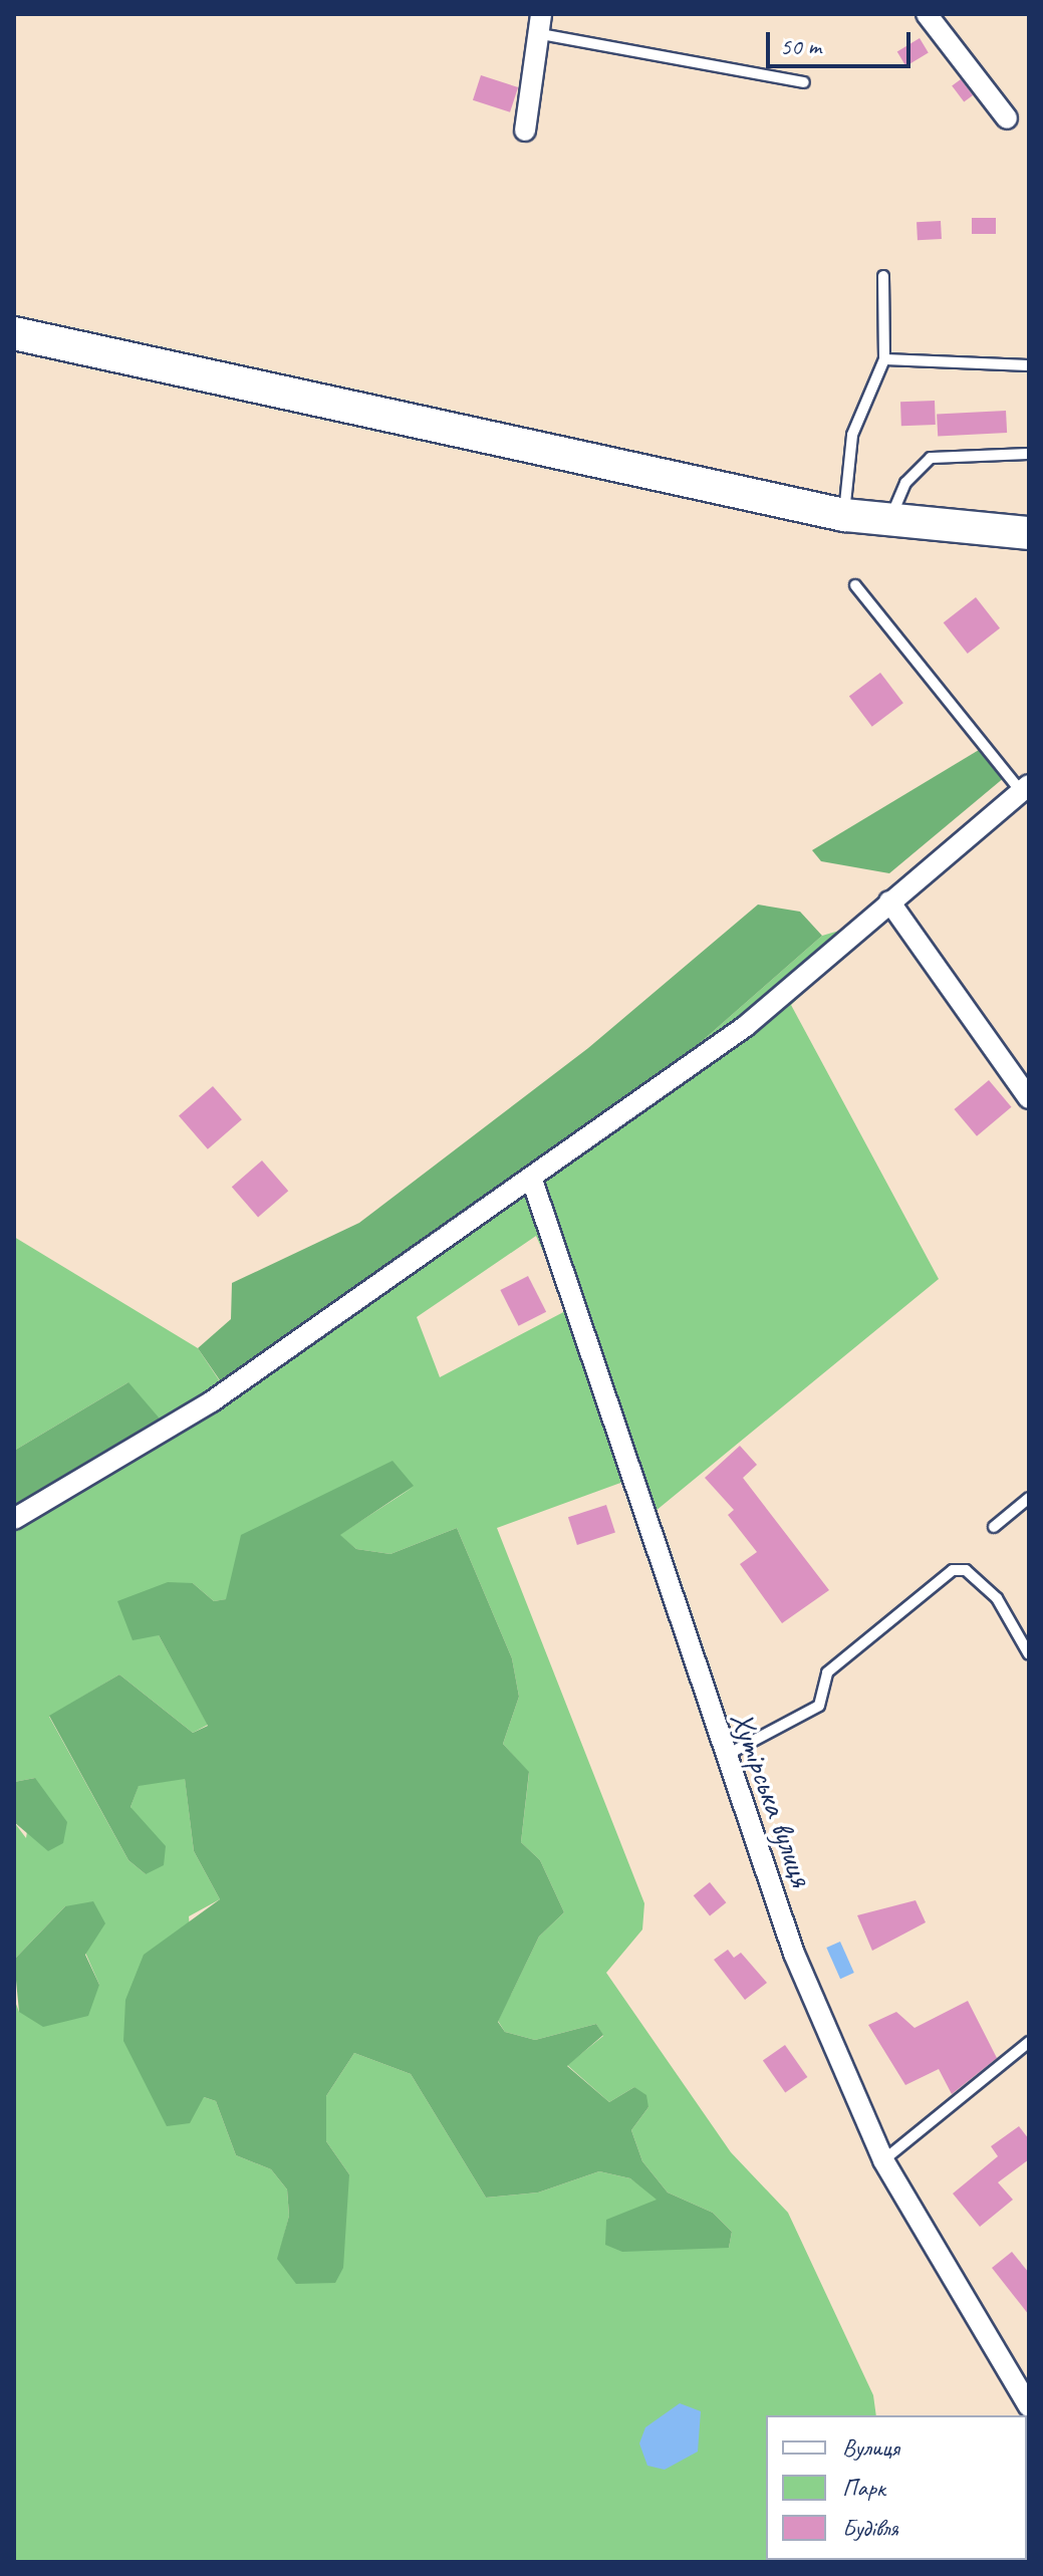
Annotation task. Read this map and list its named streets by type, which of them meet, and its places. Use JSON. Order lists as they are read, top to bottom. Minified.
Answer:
{"streets":{"street":["Хутірська вулиця"]},"legend":["Вулиця","Парк","Будівля"],"scale_bar":"50 m"}
